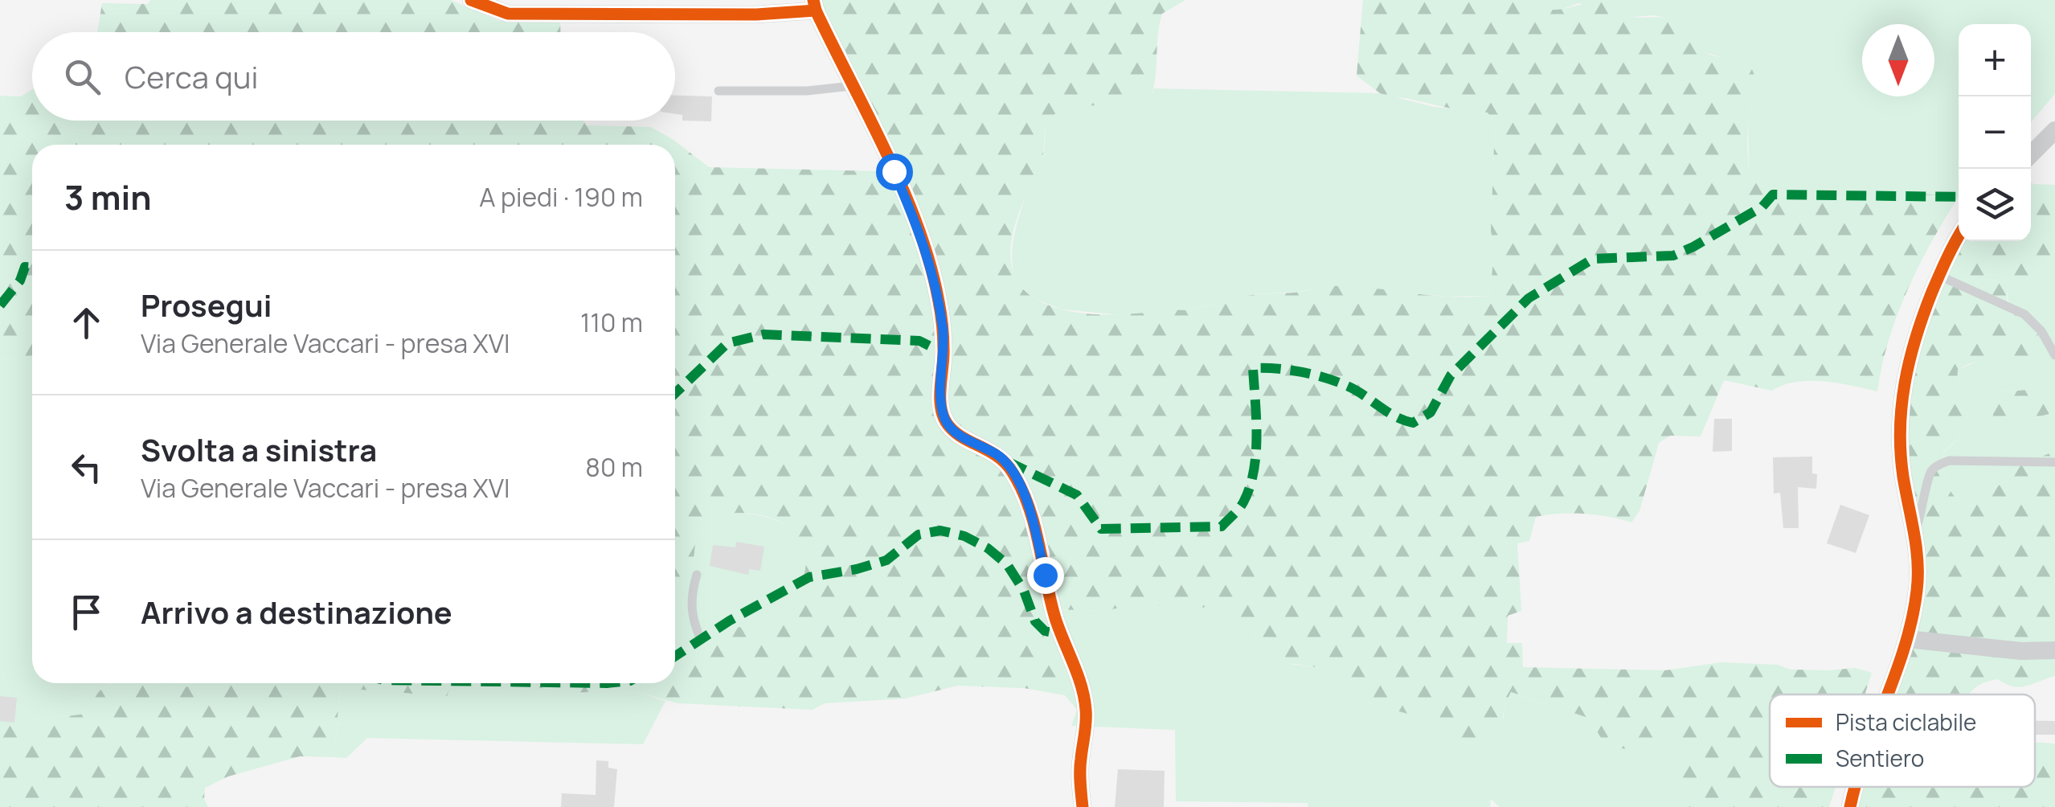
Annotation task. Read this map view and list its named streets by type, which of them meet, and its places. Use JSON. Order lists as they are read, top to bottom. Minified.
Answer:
{"legend":["Pista ciclabile","Sentiero"],"north":"bottom","page":{"map_buttons":["+","−"],"search":"Cerca qui","heading":["3 min","A piedi · 190 m"],"list":[["Prosegui","Via Generale Vaccari - presa XVI","110 m"],["Svolta a sinistra","Via Generale Vaccari - presa XVI","80 m"],"Arrivo a destinazione"]}}
